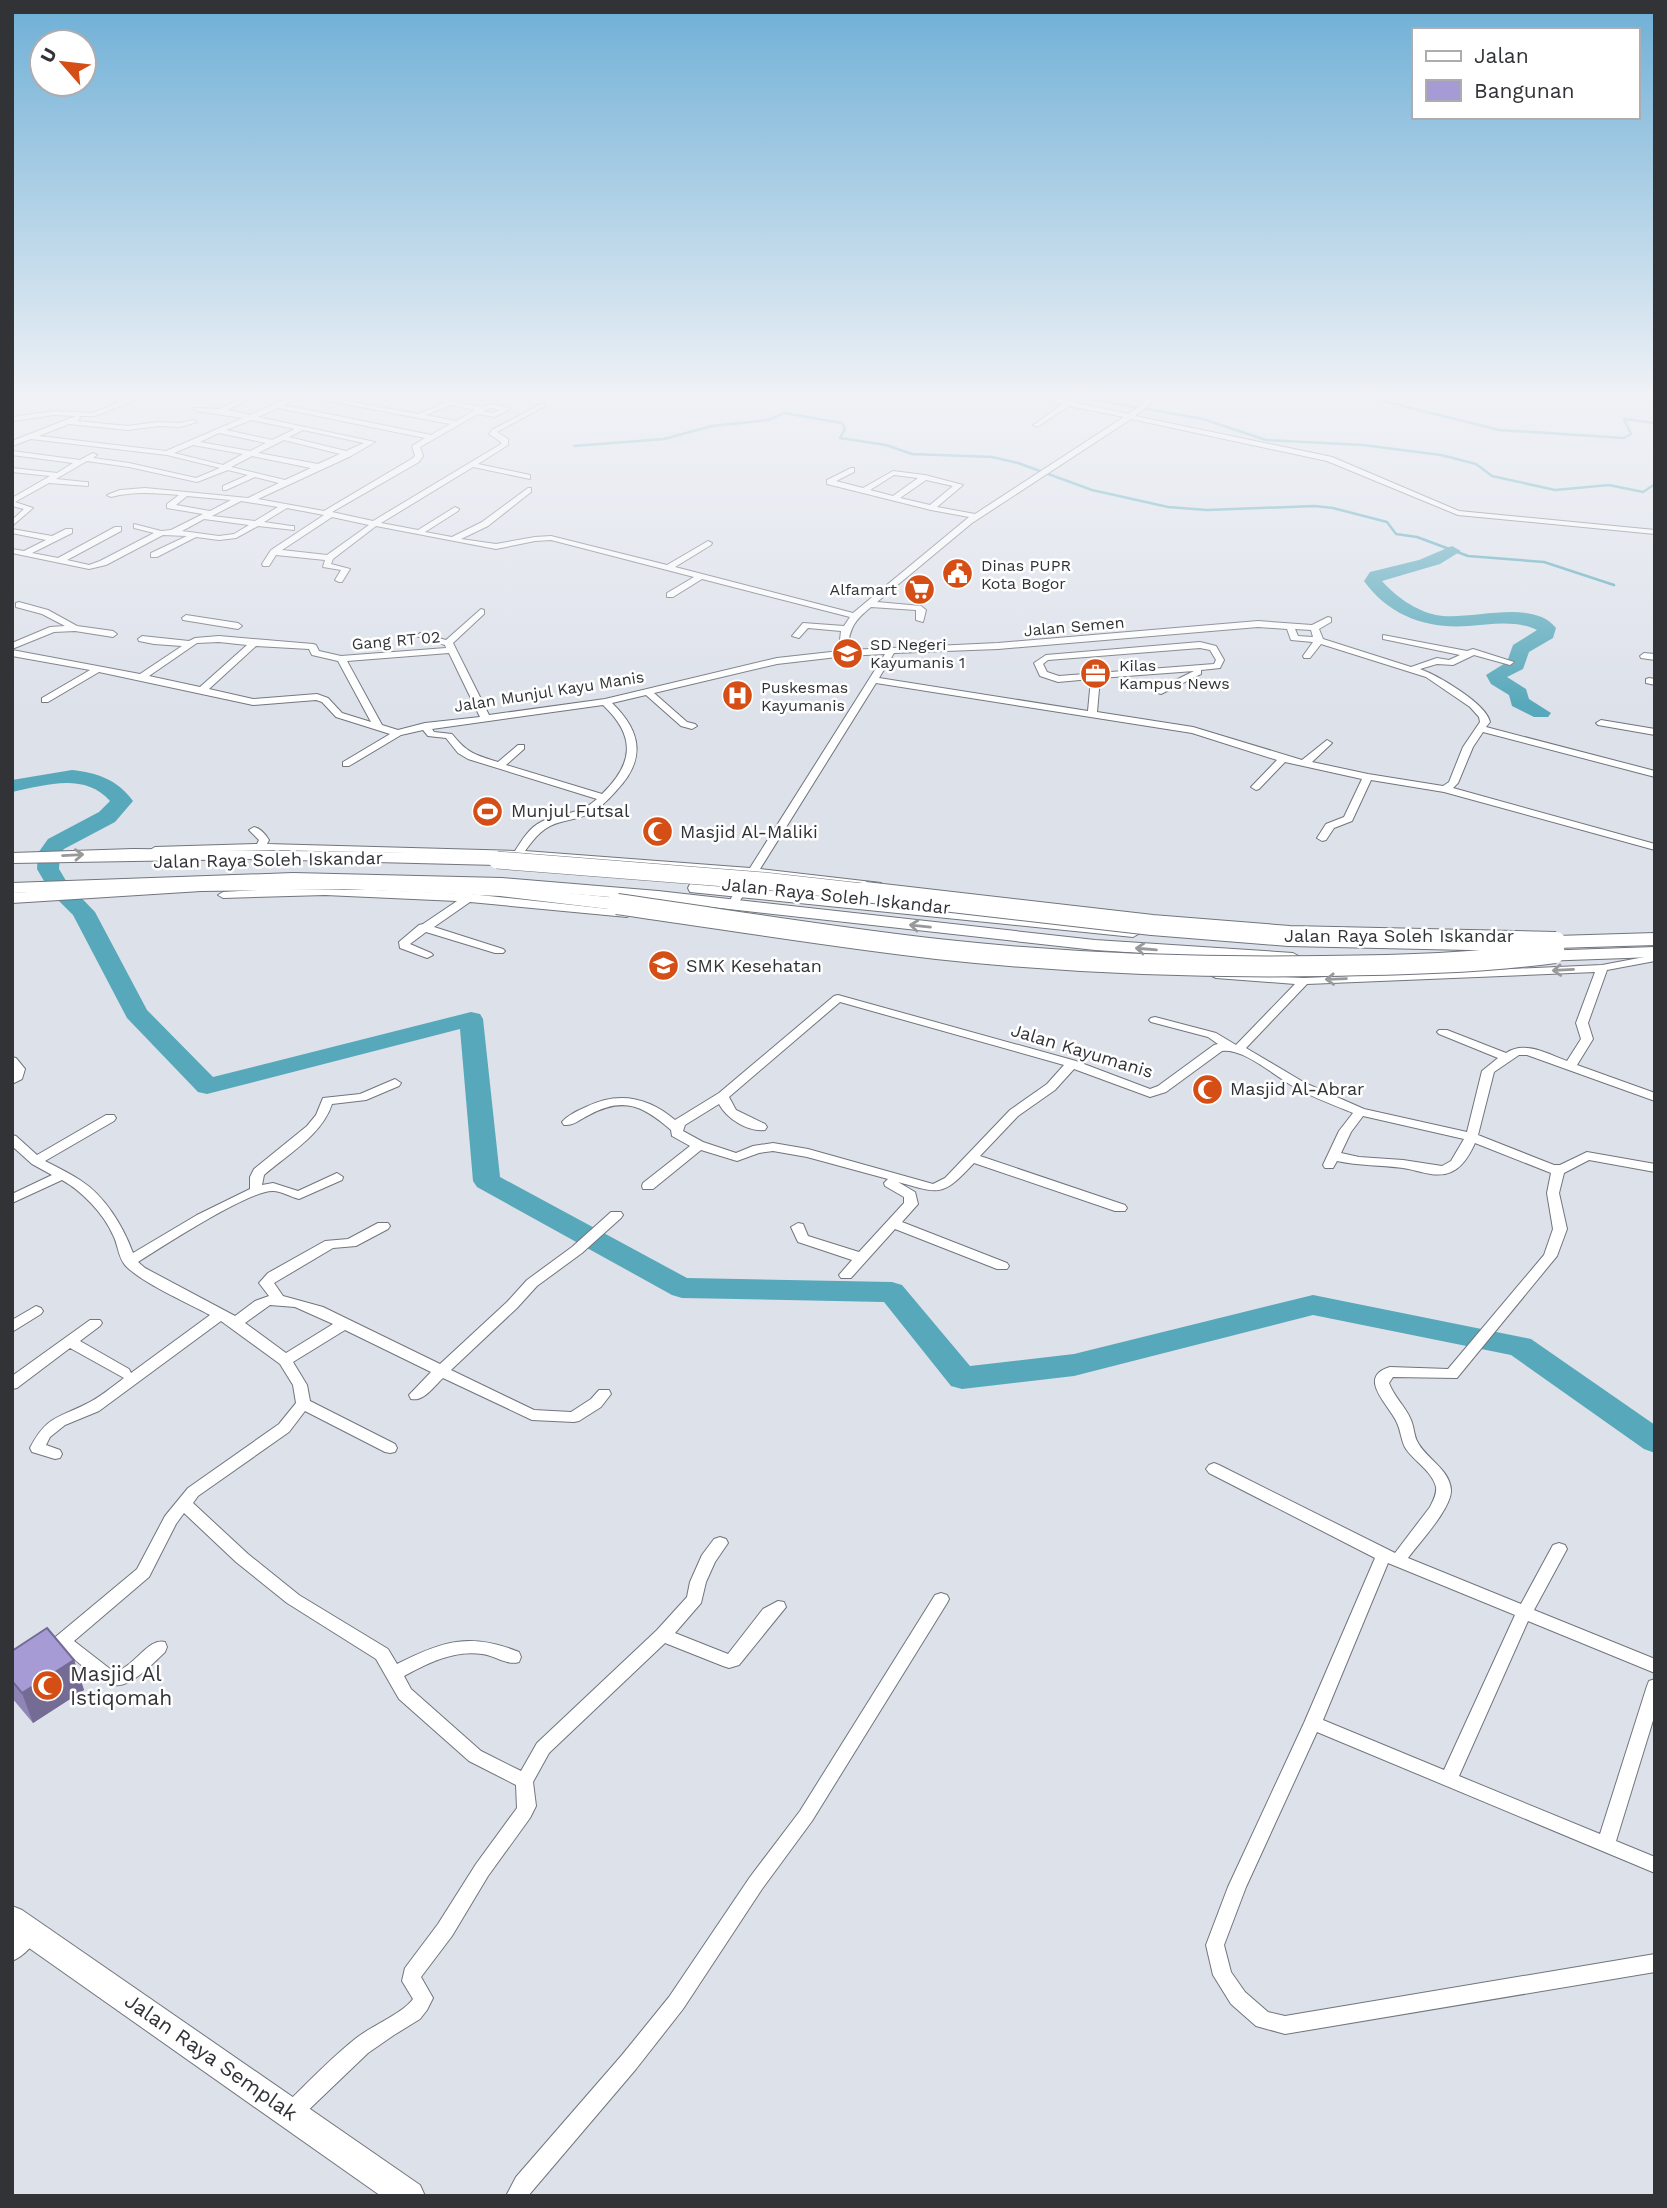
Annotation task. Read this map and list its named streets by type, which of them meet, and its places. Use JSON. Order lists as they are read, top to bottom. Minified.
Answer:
{"streets":{"main road":["Jalan Raya Soleh Iskandar","Jalan Raya Semplak"],"street":["Jalan Semen","Gang RT 02","Jalan Munjul Kayu Manis","Jalan Kayumanis"]},"crossings":[["Jalan Semen","Jalan Munjul Kayu Manis"]],"places":{"public building":["Dinas PUPR Kota Bogor"],"supermarket":["Alfamart"],"school or university":["SD Negeri Kayumanis 1","SMK Kesehatan"],"office":["Kilas Kampus News"],"hospital":["Puskesmas Kayumanis"],"sports":["Munjul Futsal"],"mosque":["Masjid Al-Maliki","Masjid Al-Abrar","Masjid Al Istiqomah"]},"legend":["Jalan","Bangunan"],"north":"top left"}
